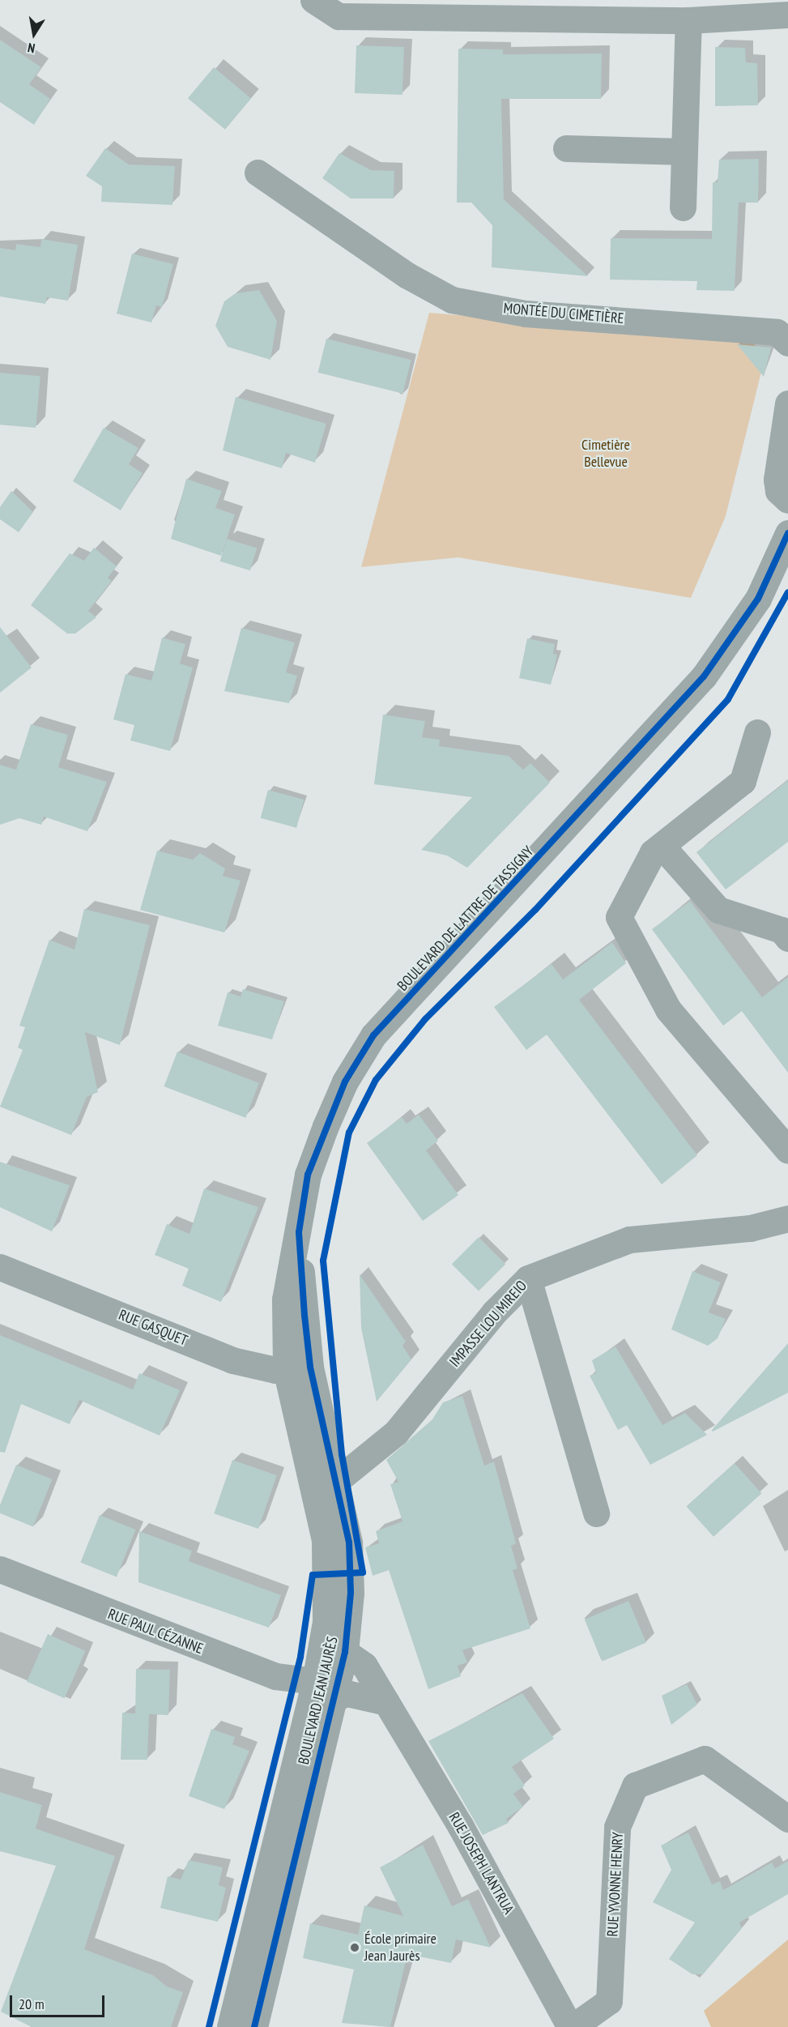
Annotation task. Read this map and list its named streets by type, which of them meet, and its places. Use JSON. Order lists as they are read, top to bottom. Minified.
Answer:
{"streets":{"street":["MONTÉE DU CIMETIÈRE","BOULEVARD DE LATTRE DE TASSIGNY","IMPASSE LOU MIREIO","RUE GASQUET","RUE PAUL CÉZANNE","BOULEVARD JEAN JAURÈS","RUE JOSEPH LANTRUA","RUE YVONNE HENRY"]},"crossings":[["BOULEVARD DE LATTRE DE TASSIGNY","BOULEVARD JEAN JAURÈS"],["IMPASSE LOU MIREIO","BOULEVARD JEAN JAURÈS"],["RUE GASQUET","BOULEVARD JEAN JAURÈS"],["RUE PAUL CÉZANNE","BOULEVARD JEAN JAURÈS"],["BOULEVARD JEAN JAURÈS","RUE JOSEPH LANTRUA"],["RUE JOSEPH LANTRUA","RUE YVONNE HENRY"]],"parks":["Cimetière Bellevue"],"places":["École primaire Jean Jaurès"],"scale_bar":"20 m","north":"bottom"}
